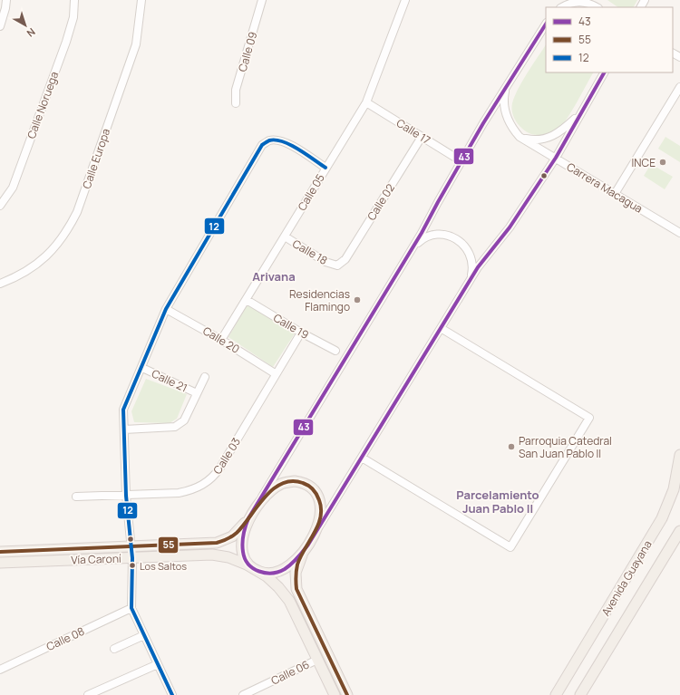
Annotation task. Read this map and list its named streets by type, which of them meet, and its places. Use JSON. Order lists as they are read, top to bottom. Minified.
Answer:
{"streets":{"main road":["Vía Caroní","Avenida Guayana"],"street":["Calle 09","Calle Noruega","Calle 17","Calle Europa","Carrera Macagua","Calle 05","Calle 02","Calle 18","Calle 19","Calle 20","Calle 21","Calle 03","Calle 08","Calle 06"]},"crossings":[["Calle 17","Calle 05"],["Calle 17","Calle 02"],["Calle 05","Calle 18"],["Calle 05","Calle 19"],["Calle 05","Calle 20"],["Calle 02","Calle 18"],["Calle 19","Calle 03"],["Calle 20","Calle 03"],["Vía Caroní","Calle 06"]],"districts":["Arivana","Parcelamiento Juan Pablo II"],"places":["INCE","Residencias Flamingo","Parroquia Catedral San Juan Pablo II","Los Saltos"],"lines":["transit line 43","transit line 12","transit line 55"],"legend":["43","55","12"],"north":"bottom right"}
